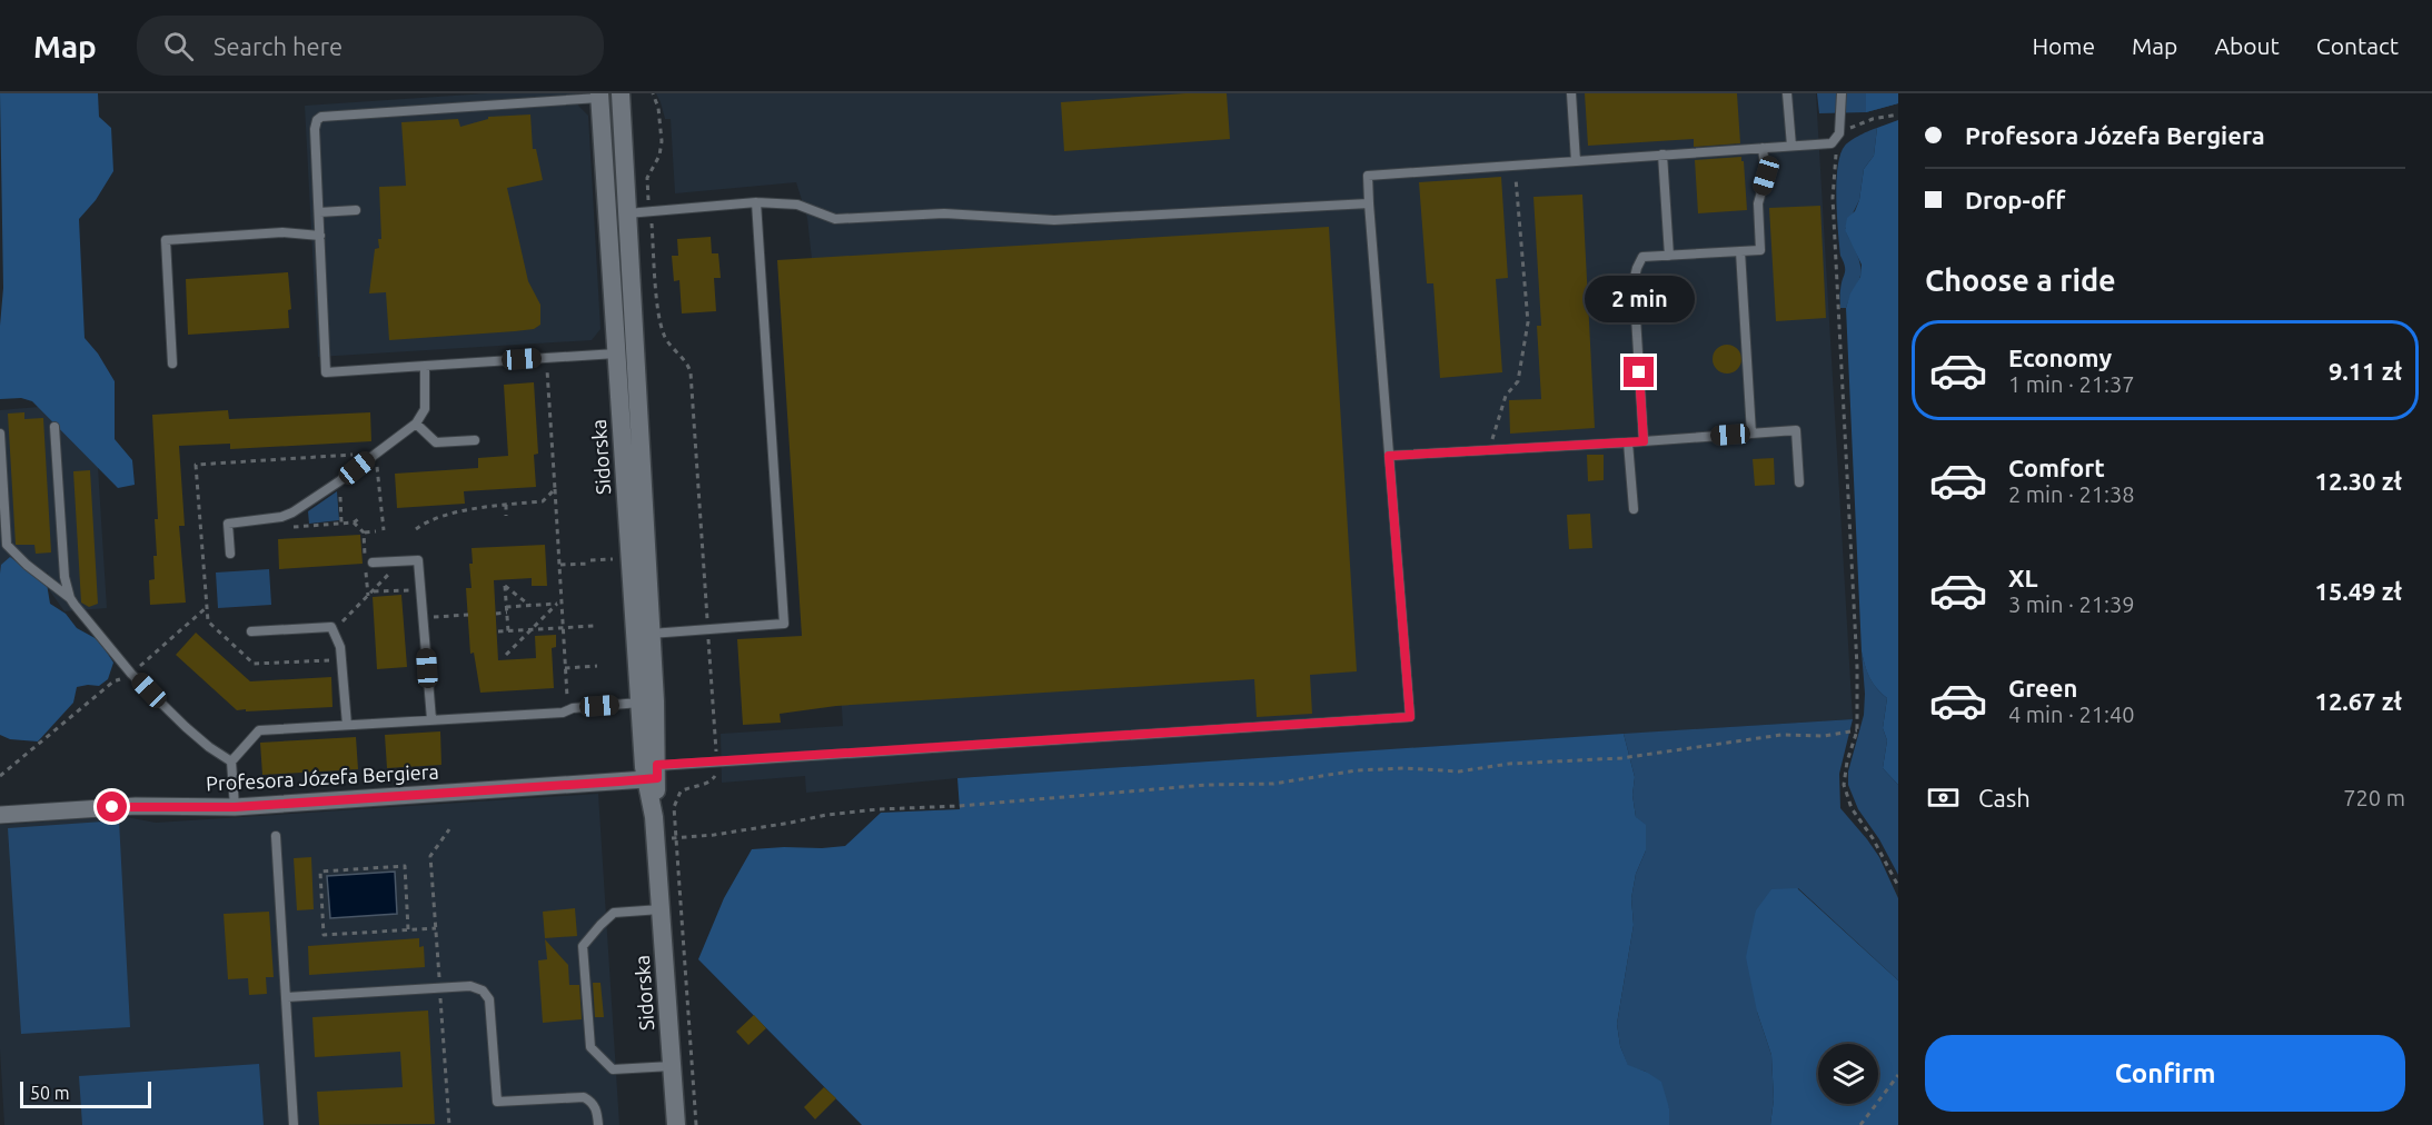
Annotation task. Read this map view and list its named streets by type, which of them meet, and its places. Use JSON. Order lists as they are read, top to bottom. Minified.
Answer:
{"streets":{"street":["Sidorska","Profesora Józefa Bergiera"]},"crossings":[["Sidorska","Profesora Józefa Bergiera"]],"scale_bar":"50 m","page":{"header":"Map","search":"Search here","nav":["Home","Map","About","Contact"],"banner":["Profesora Józefa Bergiera","Drop-off"],"heading":"Choose a ride","bubble":"2 min","list":[{"name":"Economy","note":"1 min · 21:37","value":"9.11 zł"},{"name":"Comfort","note":"2 min · 21:38","value":"12.30 zł"},{"name":"XL","note":"3 min · 21:39","value":"15.49 zł"},{"name":"Green","note":"4 min · 21:40","value":"12.67 zł"}],"pay":["Cash","720 m"],"buttons":"Confirm","scale":"50 m"}}
